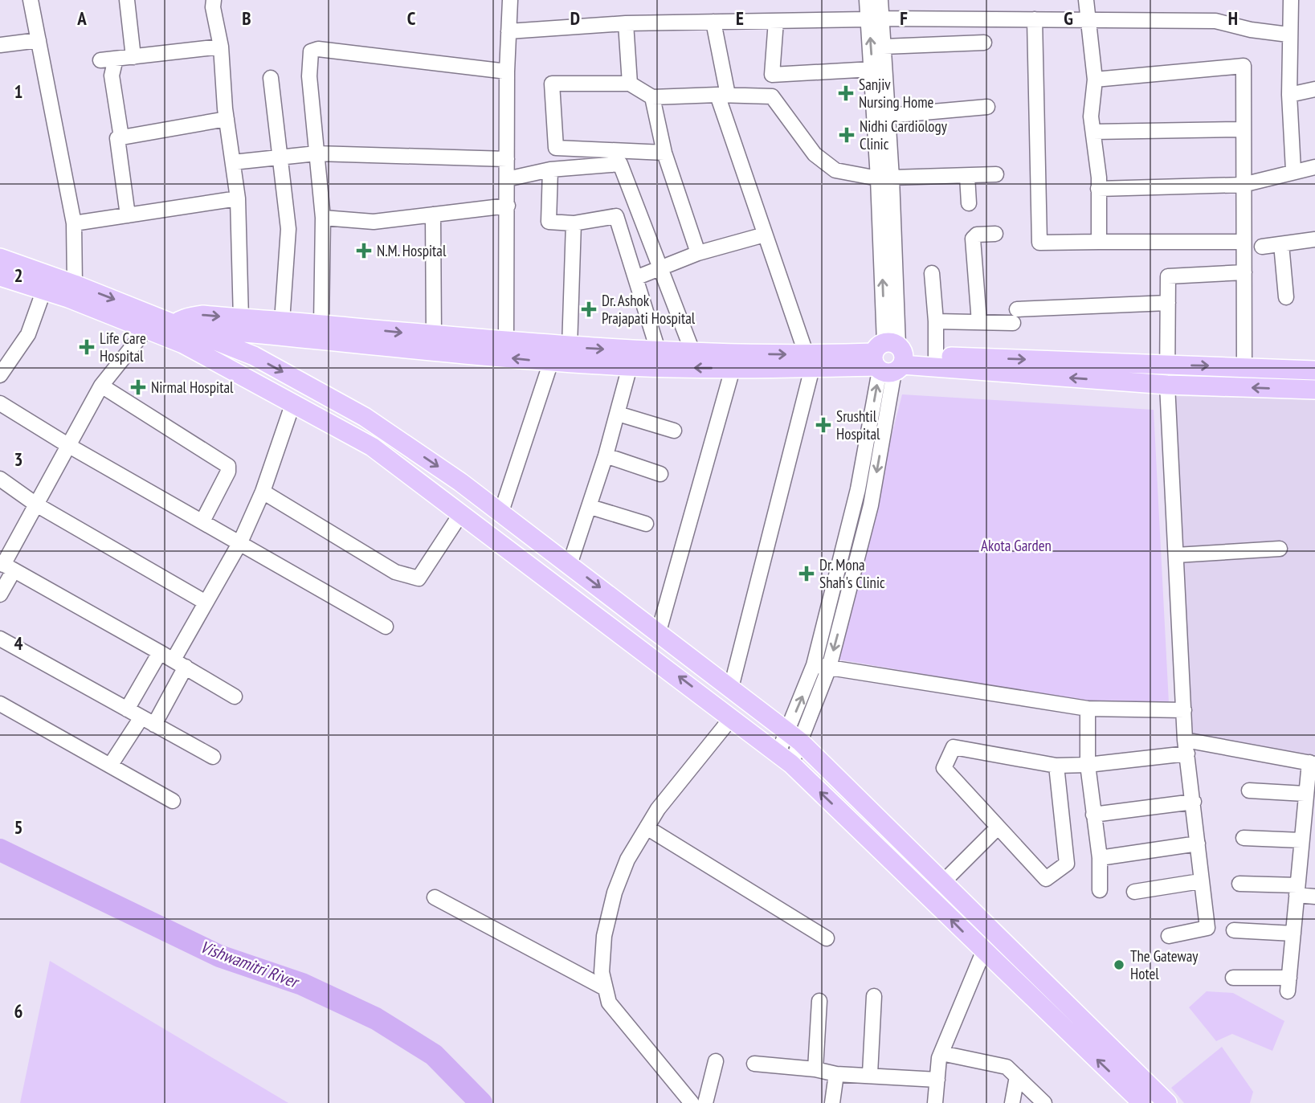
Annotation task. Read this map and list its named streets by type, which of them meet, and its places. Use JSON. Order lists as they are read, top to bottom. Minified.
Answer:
{"water":["Vishwamitri River"],"parks":["Akota Garden"],"places":{"health":["Sanjiv Nursing Home","Nidhi Cardiology Clinic","N.M. Hospital","Dr. Ashok Prajapati Hospital","Life Care Hospital","Nirmal Hospital","Srushtil Hospital","Dr. Mona Shah's Clinic"],"other":["The Gateway Hotel"]},"grid":{"columns":["A","B","C","D","E","F","G","H"],"rows":["1","2","3","4","5","6"]}}
